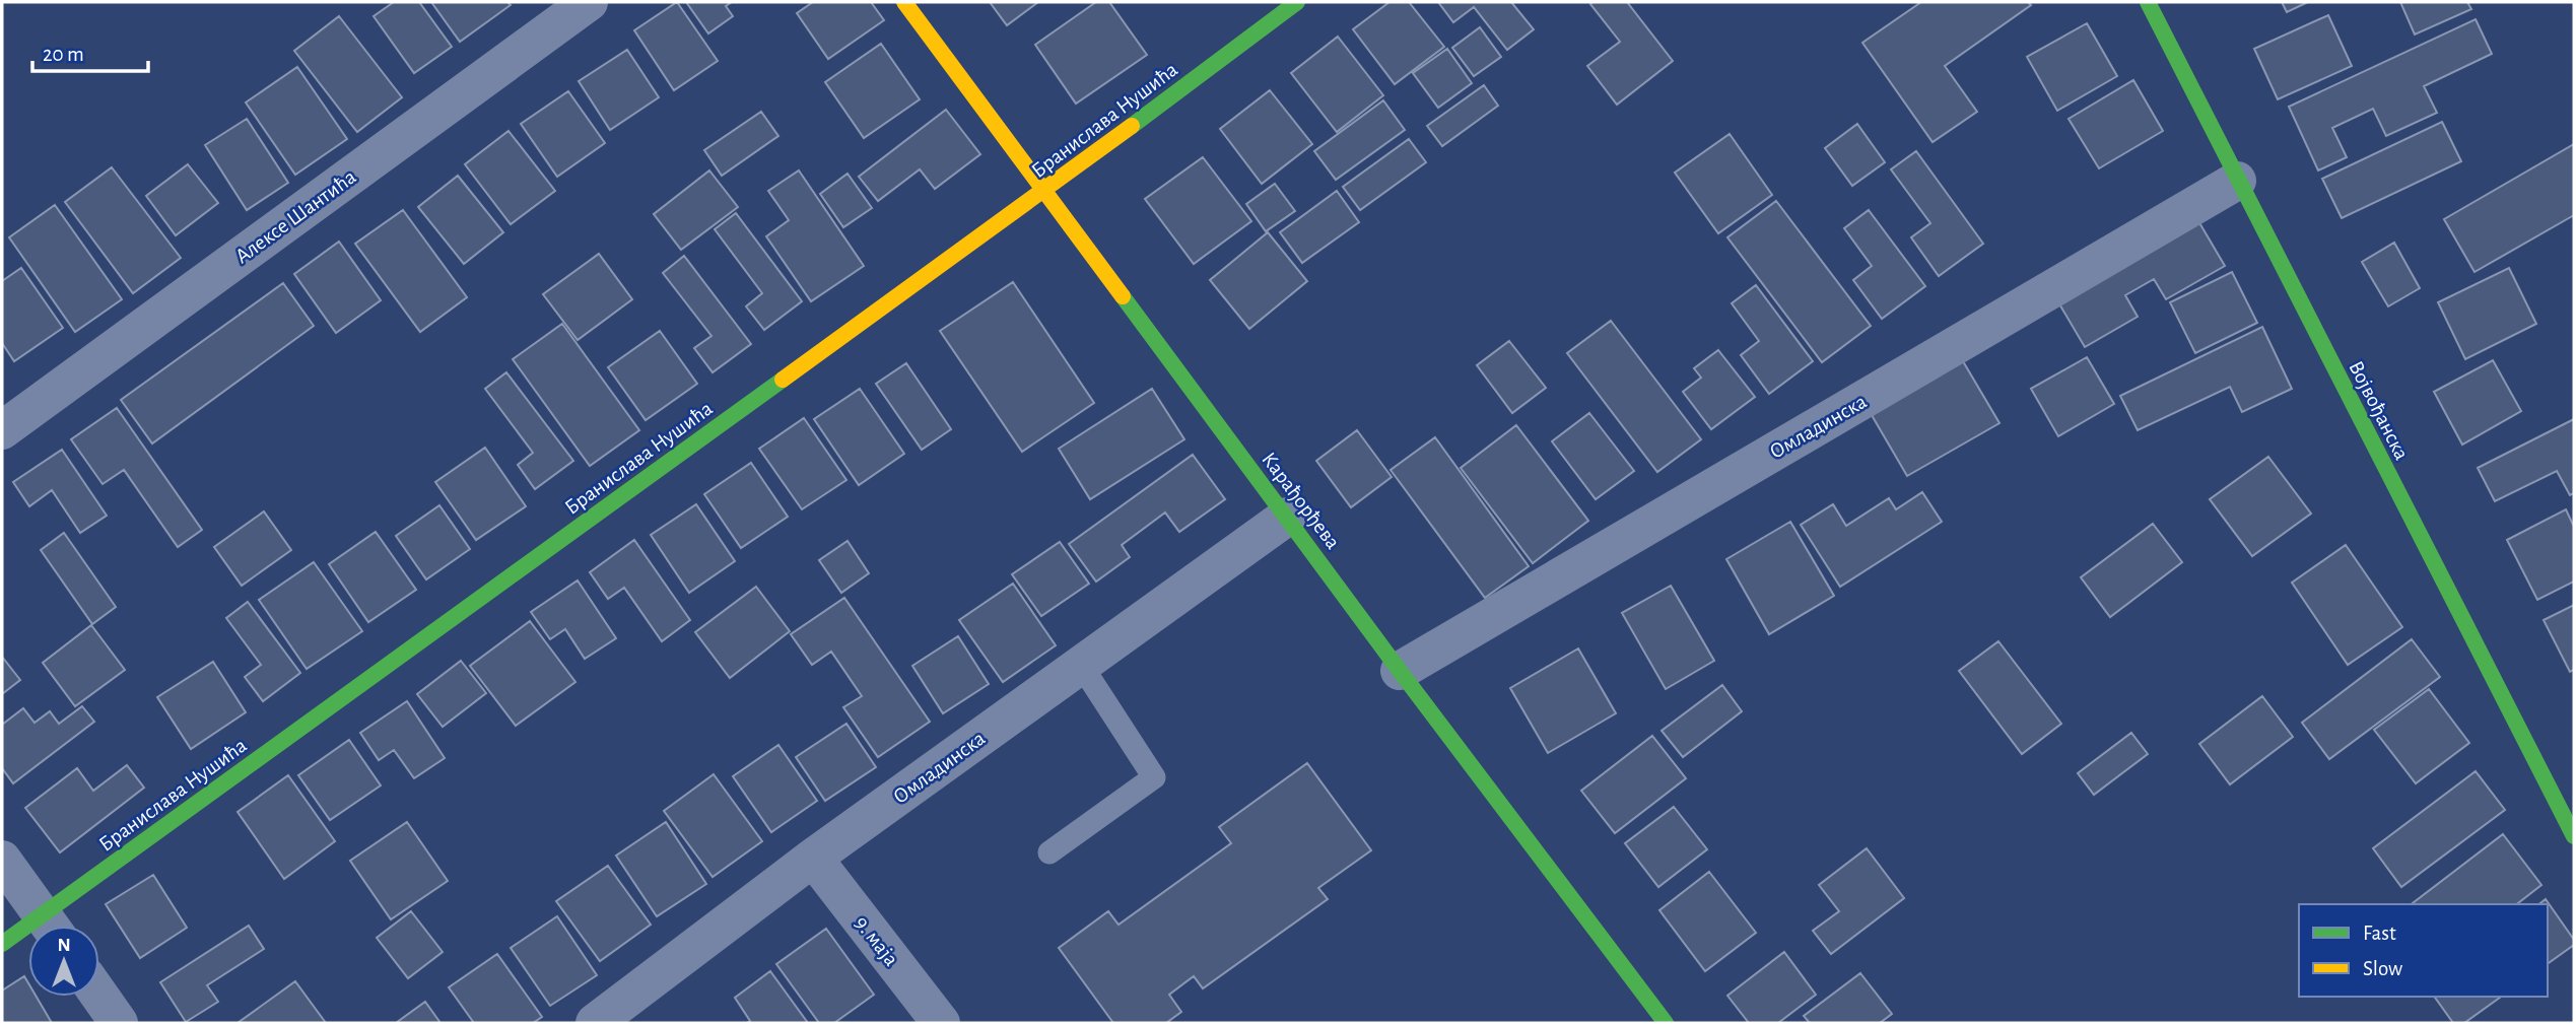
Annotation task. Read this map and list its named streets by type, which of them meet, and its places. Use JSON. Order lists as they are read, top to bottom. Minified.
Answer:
{"streets":{"street":["Бранислава Нушића","Алексе Шантића","Војвођанска","Омладинска","Карађорђева","9. маја"]},"crossings":[["Бранислава Нушића","Карађорђева"],["Војвођанска","Омладинска"],["Омладинска","Карађорђева"],["Омладинска","9. маја"]],"legend":["Fast","Slow"],"scale_bar":"20 m","north":"top"}
